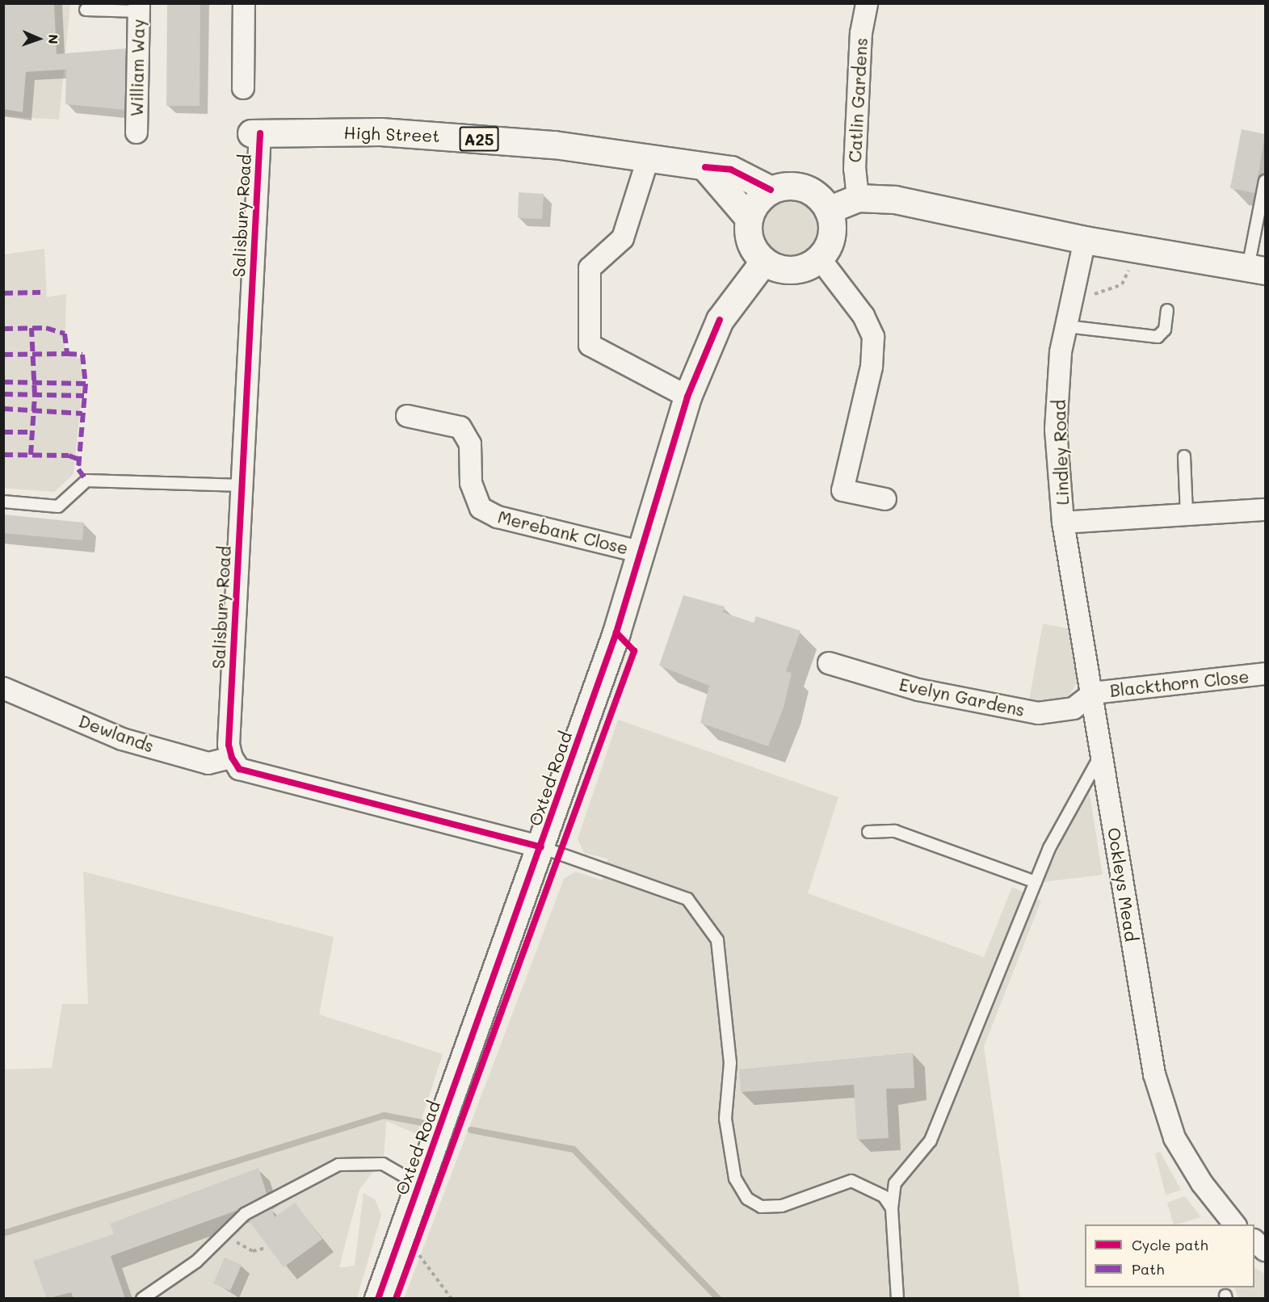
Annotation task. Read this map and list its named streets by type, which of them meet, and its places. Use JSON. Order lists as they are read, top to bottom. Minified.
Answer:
{"streets":{"main road":["High Street","A25","Oxted Road"],"street":["William Way","Catlin Gardens","Salisbury Road","Lindley Road","Merebank Close","Blackthorn Close","Evelyn Gardens","Dewlands","Ockleys Mead"]},"crossings":[["High Street","Salisbury Road"],["High Street","Oxted Road"],["Salisbury Road","Dewlands"],["Lindley Road","Ockleys Mead"],["Merebank Close","Oxted Road"],["Blackthorn Close","Evelyn Gardens"],["Blackthorn Close","Ockleys Mead"],["Evelyn Gardens","Ockleys Mead"]],"legend":["Cycle path","Path"],"north":"right"}
